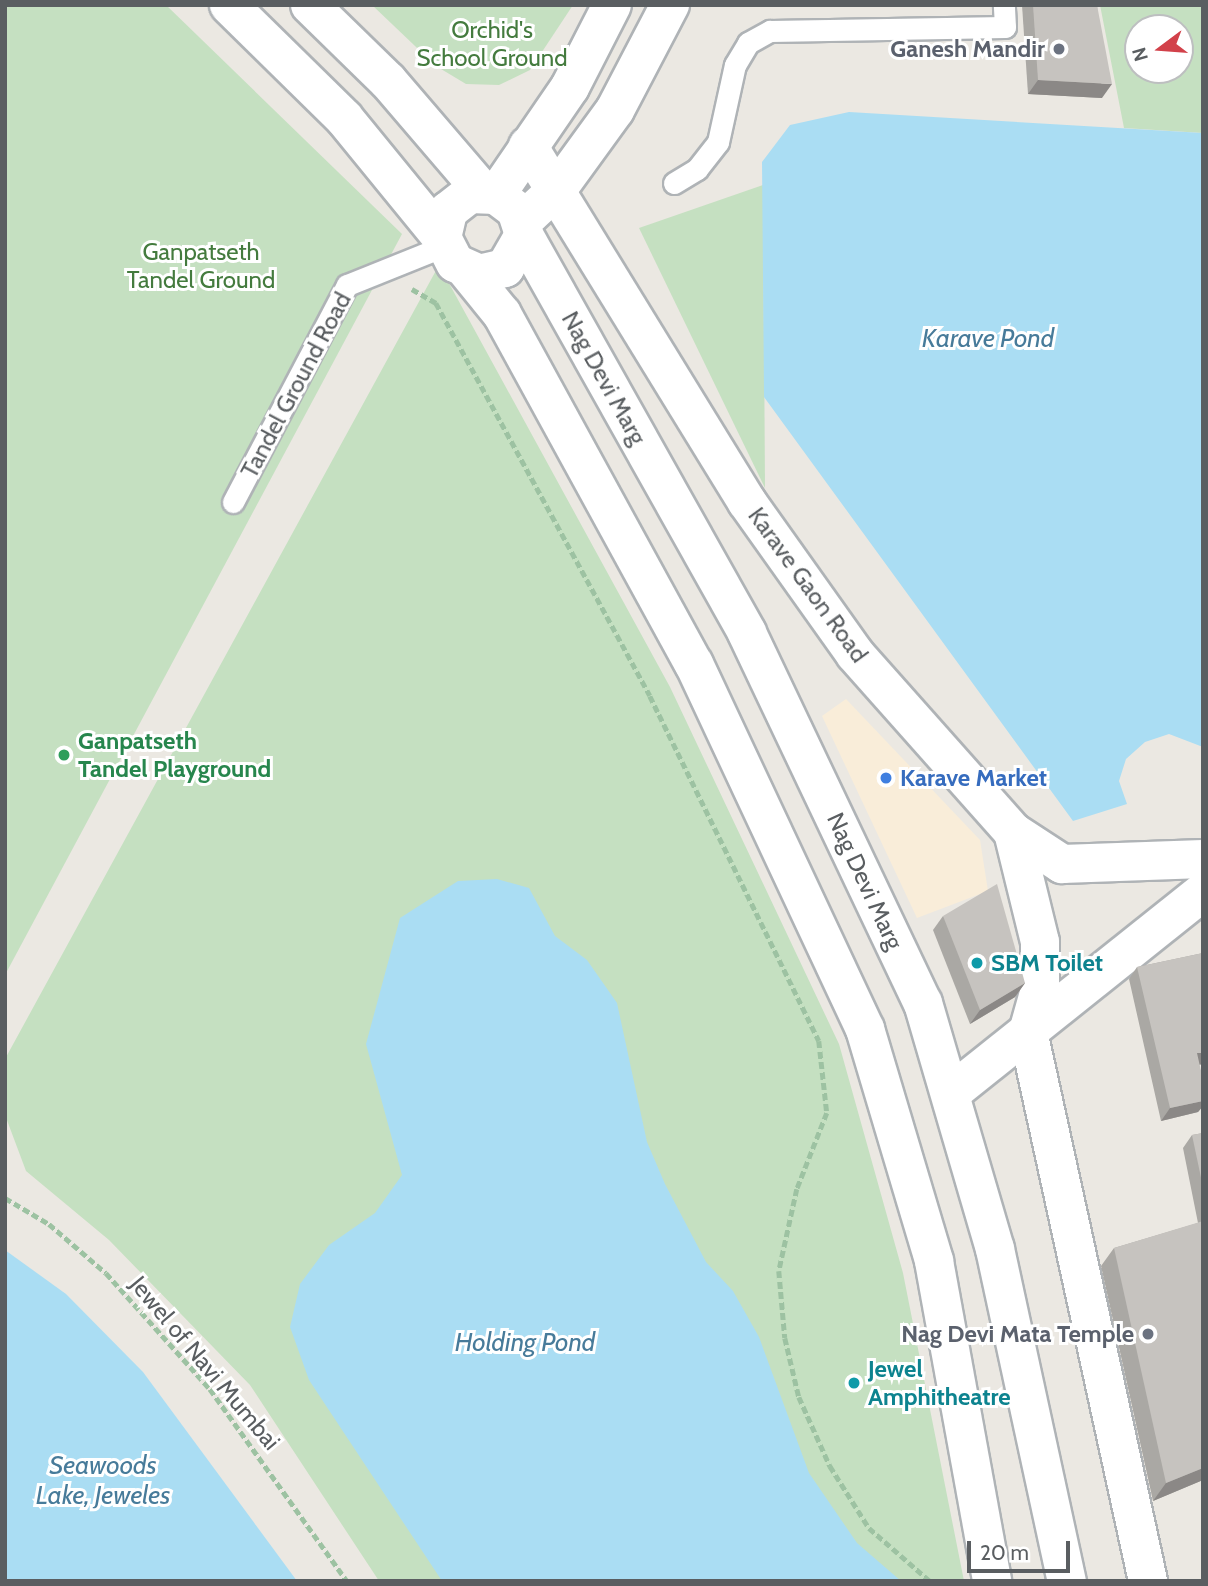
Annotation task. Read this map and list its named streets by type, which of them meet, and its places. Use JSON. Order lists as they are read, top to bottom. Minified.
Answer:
{"streets":{"main road":["Nag Devi Marg","Karave Gaon Road"],"lane":["Tandel Ground Road"],"path":["Jewel of Navi Mumbai"]},"water":["Karave Pond","Holding Pond","Seawoods Lake, Jeweles"],"parks":["Orchid's School Ground","Ganpatseth Tandel Ground"],"places":["Ganesh Mandir","Ganpatseth Tandel Playground","Karave Market","SBM Toilet","Nag Devi Mata Temple","Jewel Amphitheatre"],"scale_bar":"20 m","north":"left"}
